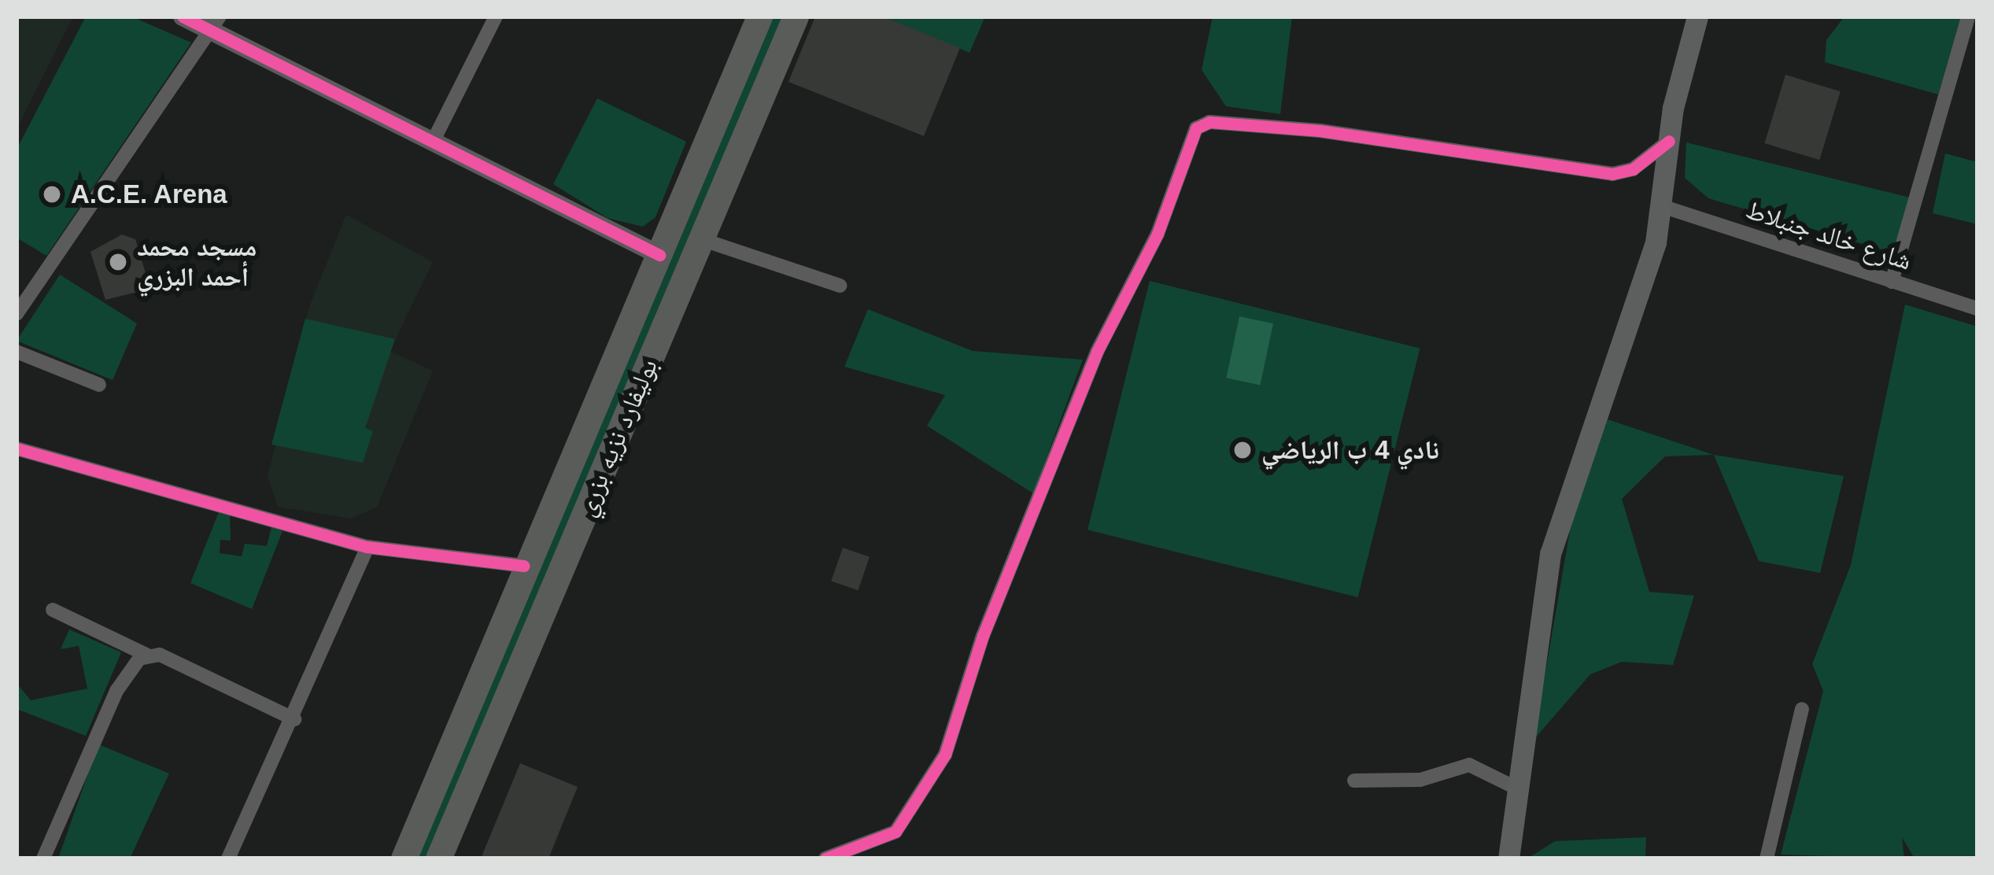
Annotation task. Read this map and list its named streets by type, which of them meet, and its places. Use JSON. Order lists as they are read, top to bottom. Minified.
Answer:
{"streets":{"highway":["بوليفارد نزيه بزري"],"street":["شارع خالد جنبلاط"]},"places":["A.C.E. Arena","مسجد محمد أحمد البزري","نادي 4 ب الرياضي"]}
